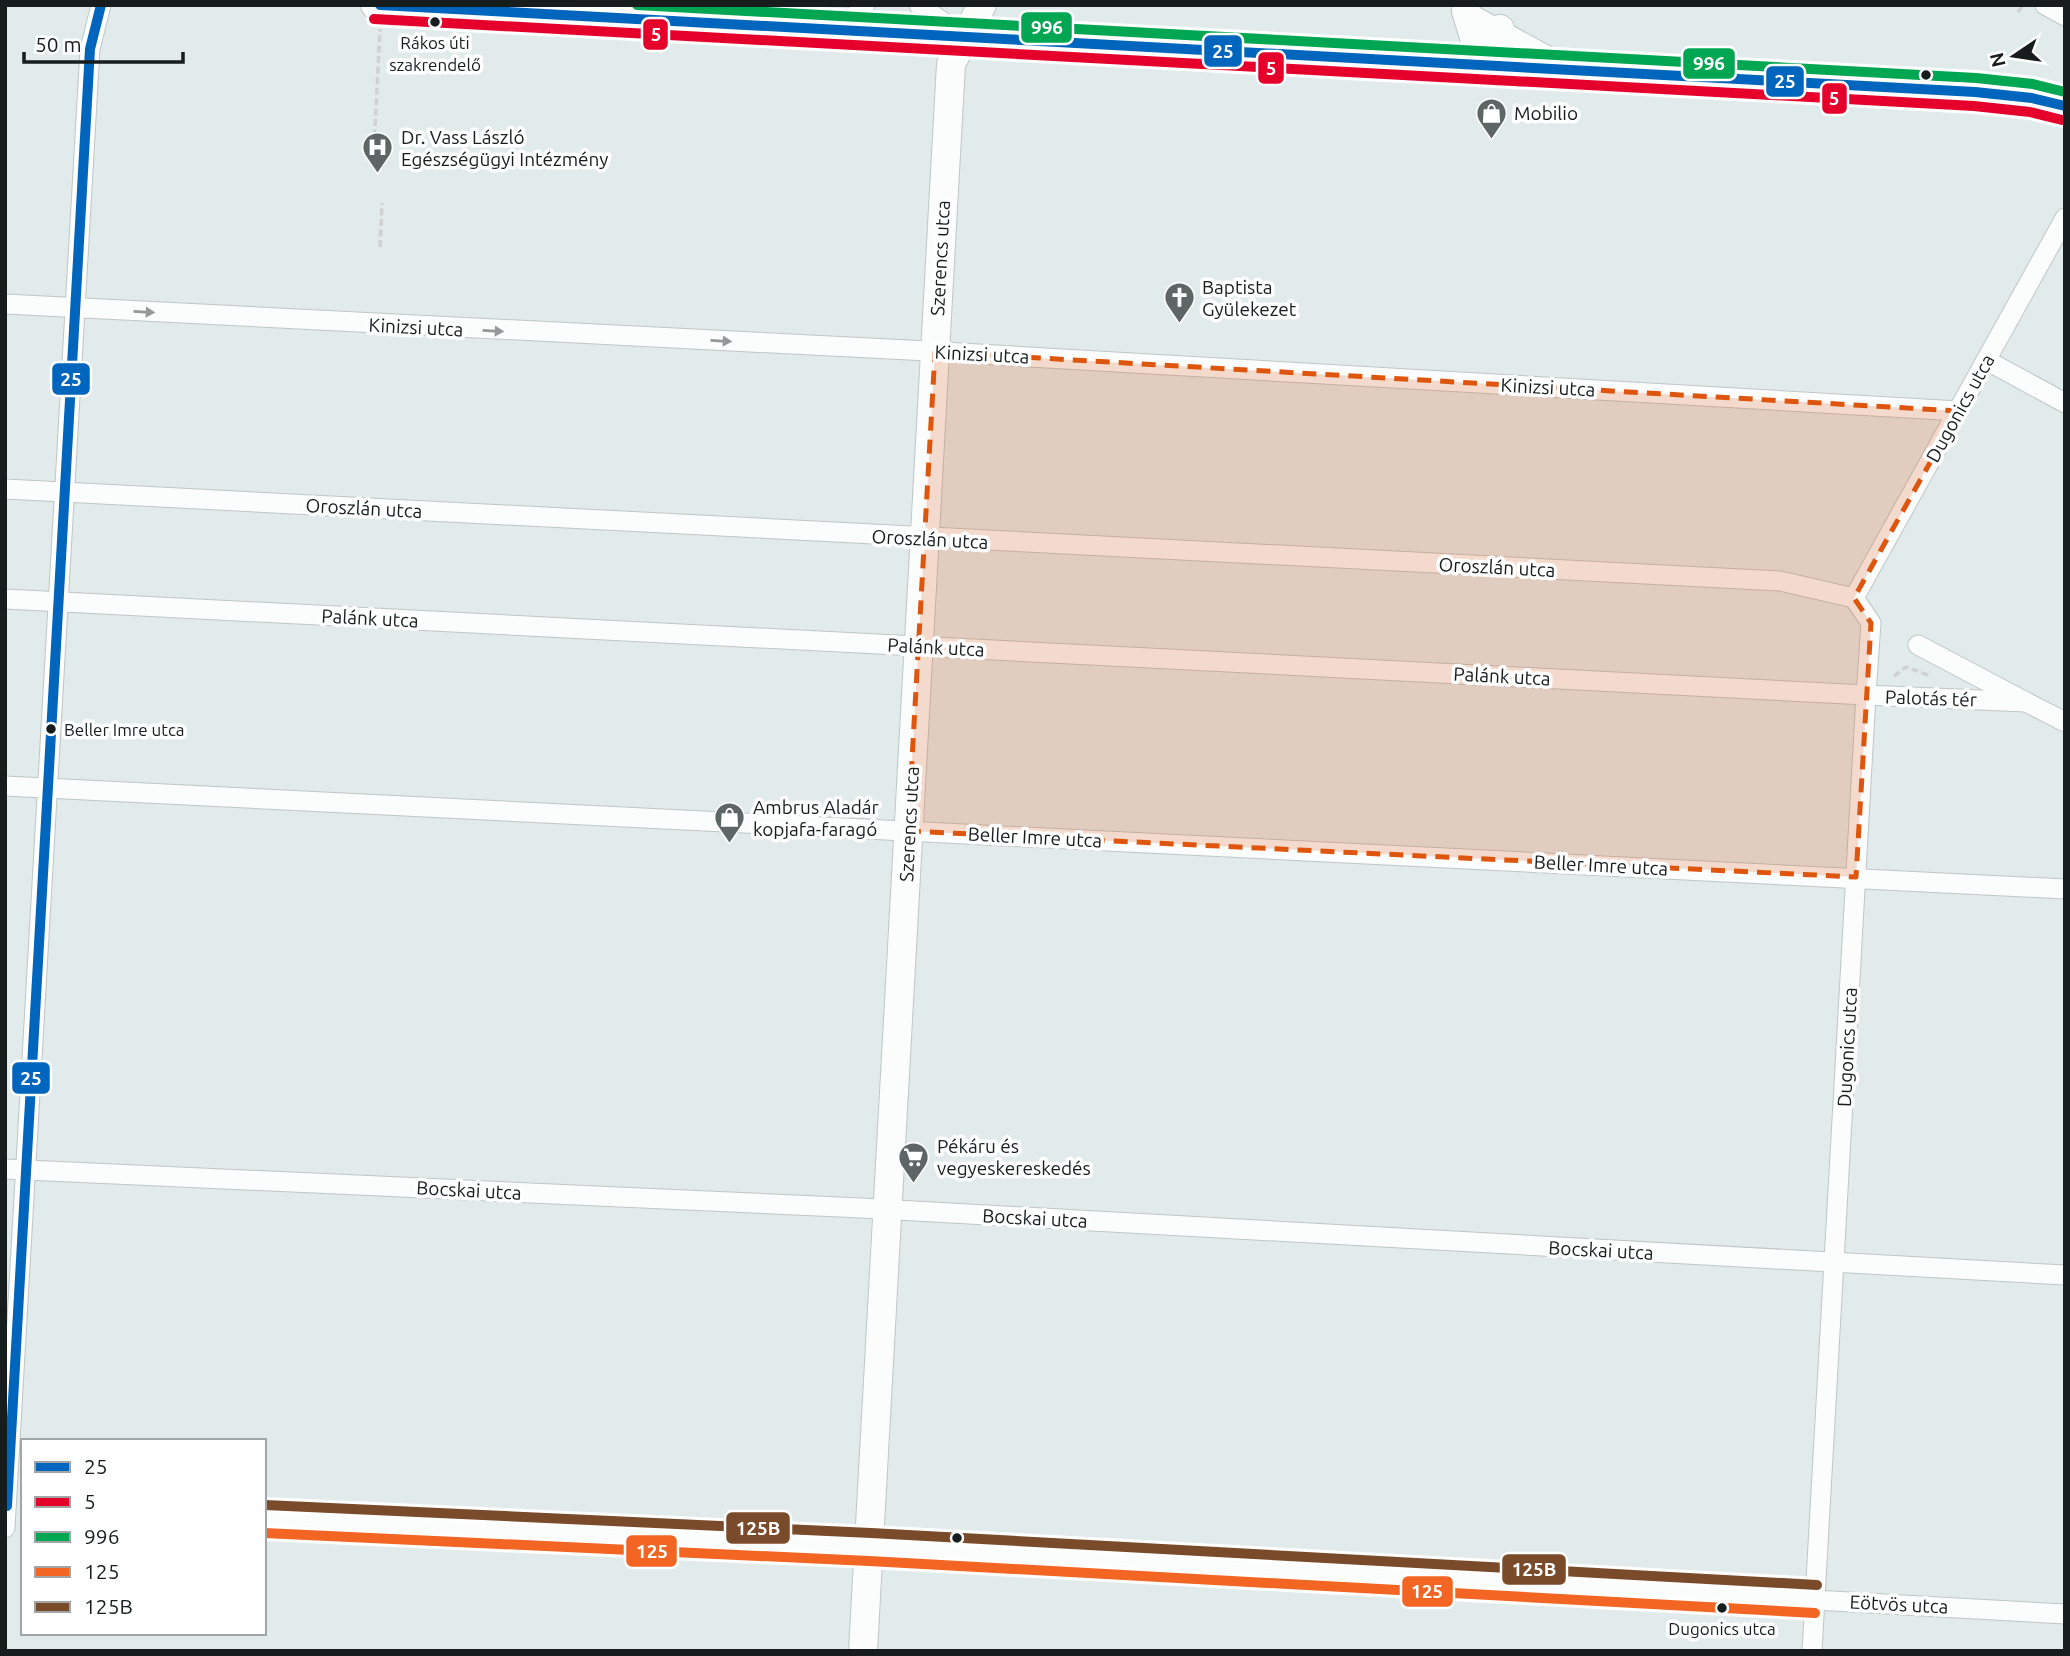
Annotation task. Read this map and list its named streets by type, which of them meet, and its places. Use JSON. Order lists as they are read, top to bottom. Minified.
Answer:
{"streets":{"street":["Szerencs utca","Kinizsi utca","Dugonics utca","Oroszlán utca","Palánk utca","Palotás tér","Beller Imre utca","Bocskai utca","Eötvös utca"]},"crossings":[["Szerencs utca","Kinizsi utca"],["Szerencs utca","Oroszlán utca"],["Szerencs utca","Palánk utca"],["Szerencs utca","Beller Imre utca"],["Szerencs utca","Bocskai utca"],["Szerencs utca","Eötvös utca"],["Kinizsi utca","Dugonics utca"],["Dugonics utca","Oroszlán utca"],["Dugonics utca","Palánk utca"],["Dugonics utca","Palotás tér"],["Dugonics utca","Beller Imre utca"],["Dugonics utca","Bocskai utca"],["Dugonics utca","Eötvös utca"],["Oroszlán utca","Palotás tér"],["Palánk utca","Palotás tér"]],"one_way":["Kinizsi utca"],"places":{"other":["Rákos úti szakrendelő","Beller Imre utca","Dugonics utca"],"shop":["Mobilio","Ambrus Aladár kopjafa-faragó"],"hospital":["Dr. Vass László Egészségügyi Intézmény"],"church":["Baptista Gyülekezet"],"supermarket":["Pékáru és vegyeskereskedés"]},"lines":["transit line 25","transit line 996","transit line 5","transit line 125B","transit line 125"],"legend":["25","5","996","125","125B"],"scale_bar":"50 m","north":"left"}
